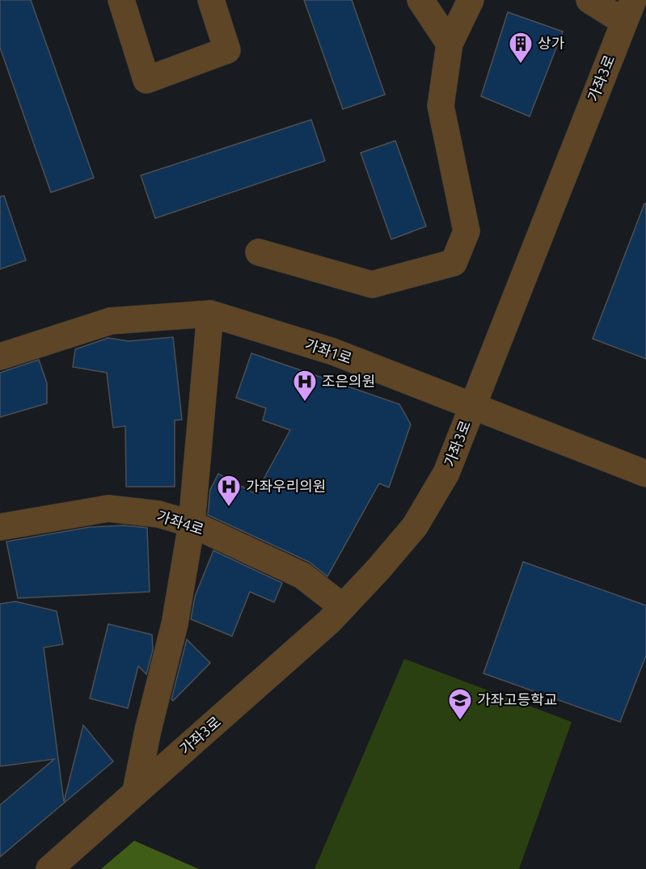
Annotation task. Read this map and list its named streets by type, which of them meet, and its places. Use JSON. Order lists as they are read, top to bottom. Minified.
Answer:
{"streets":{"street":["가좌3로","가좌1로","가좌4로"]},"crossings":[["가좌3로","가좌1로"],["가좌3로","가좌4로"]],"places":{"building":["상가"],"hospital":["조은의원","가좌우리의원"],"school or university":["가좌고등학교"]}}
